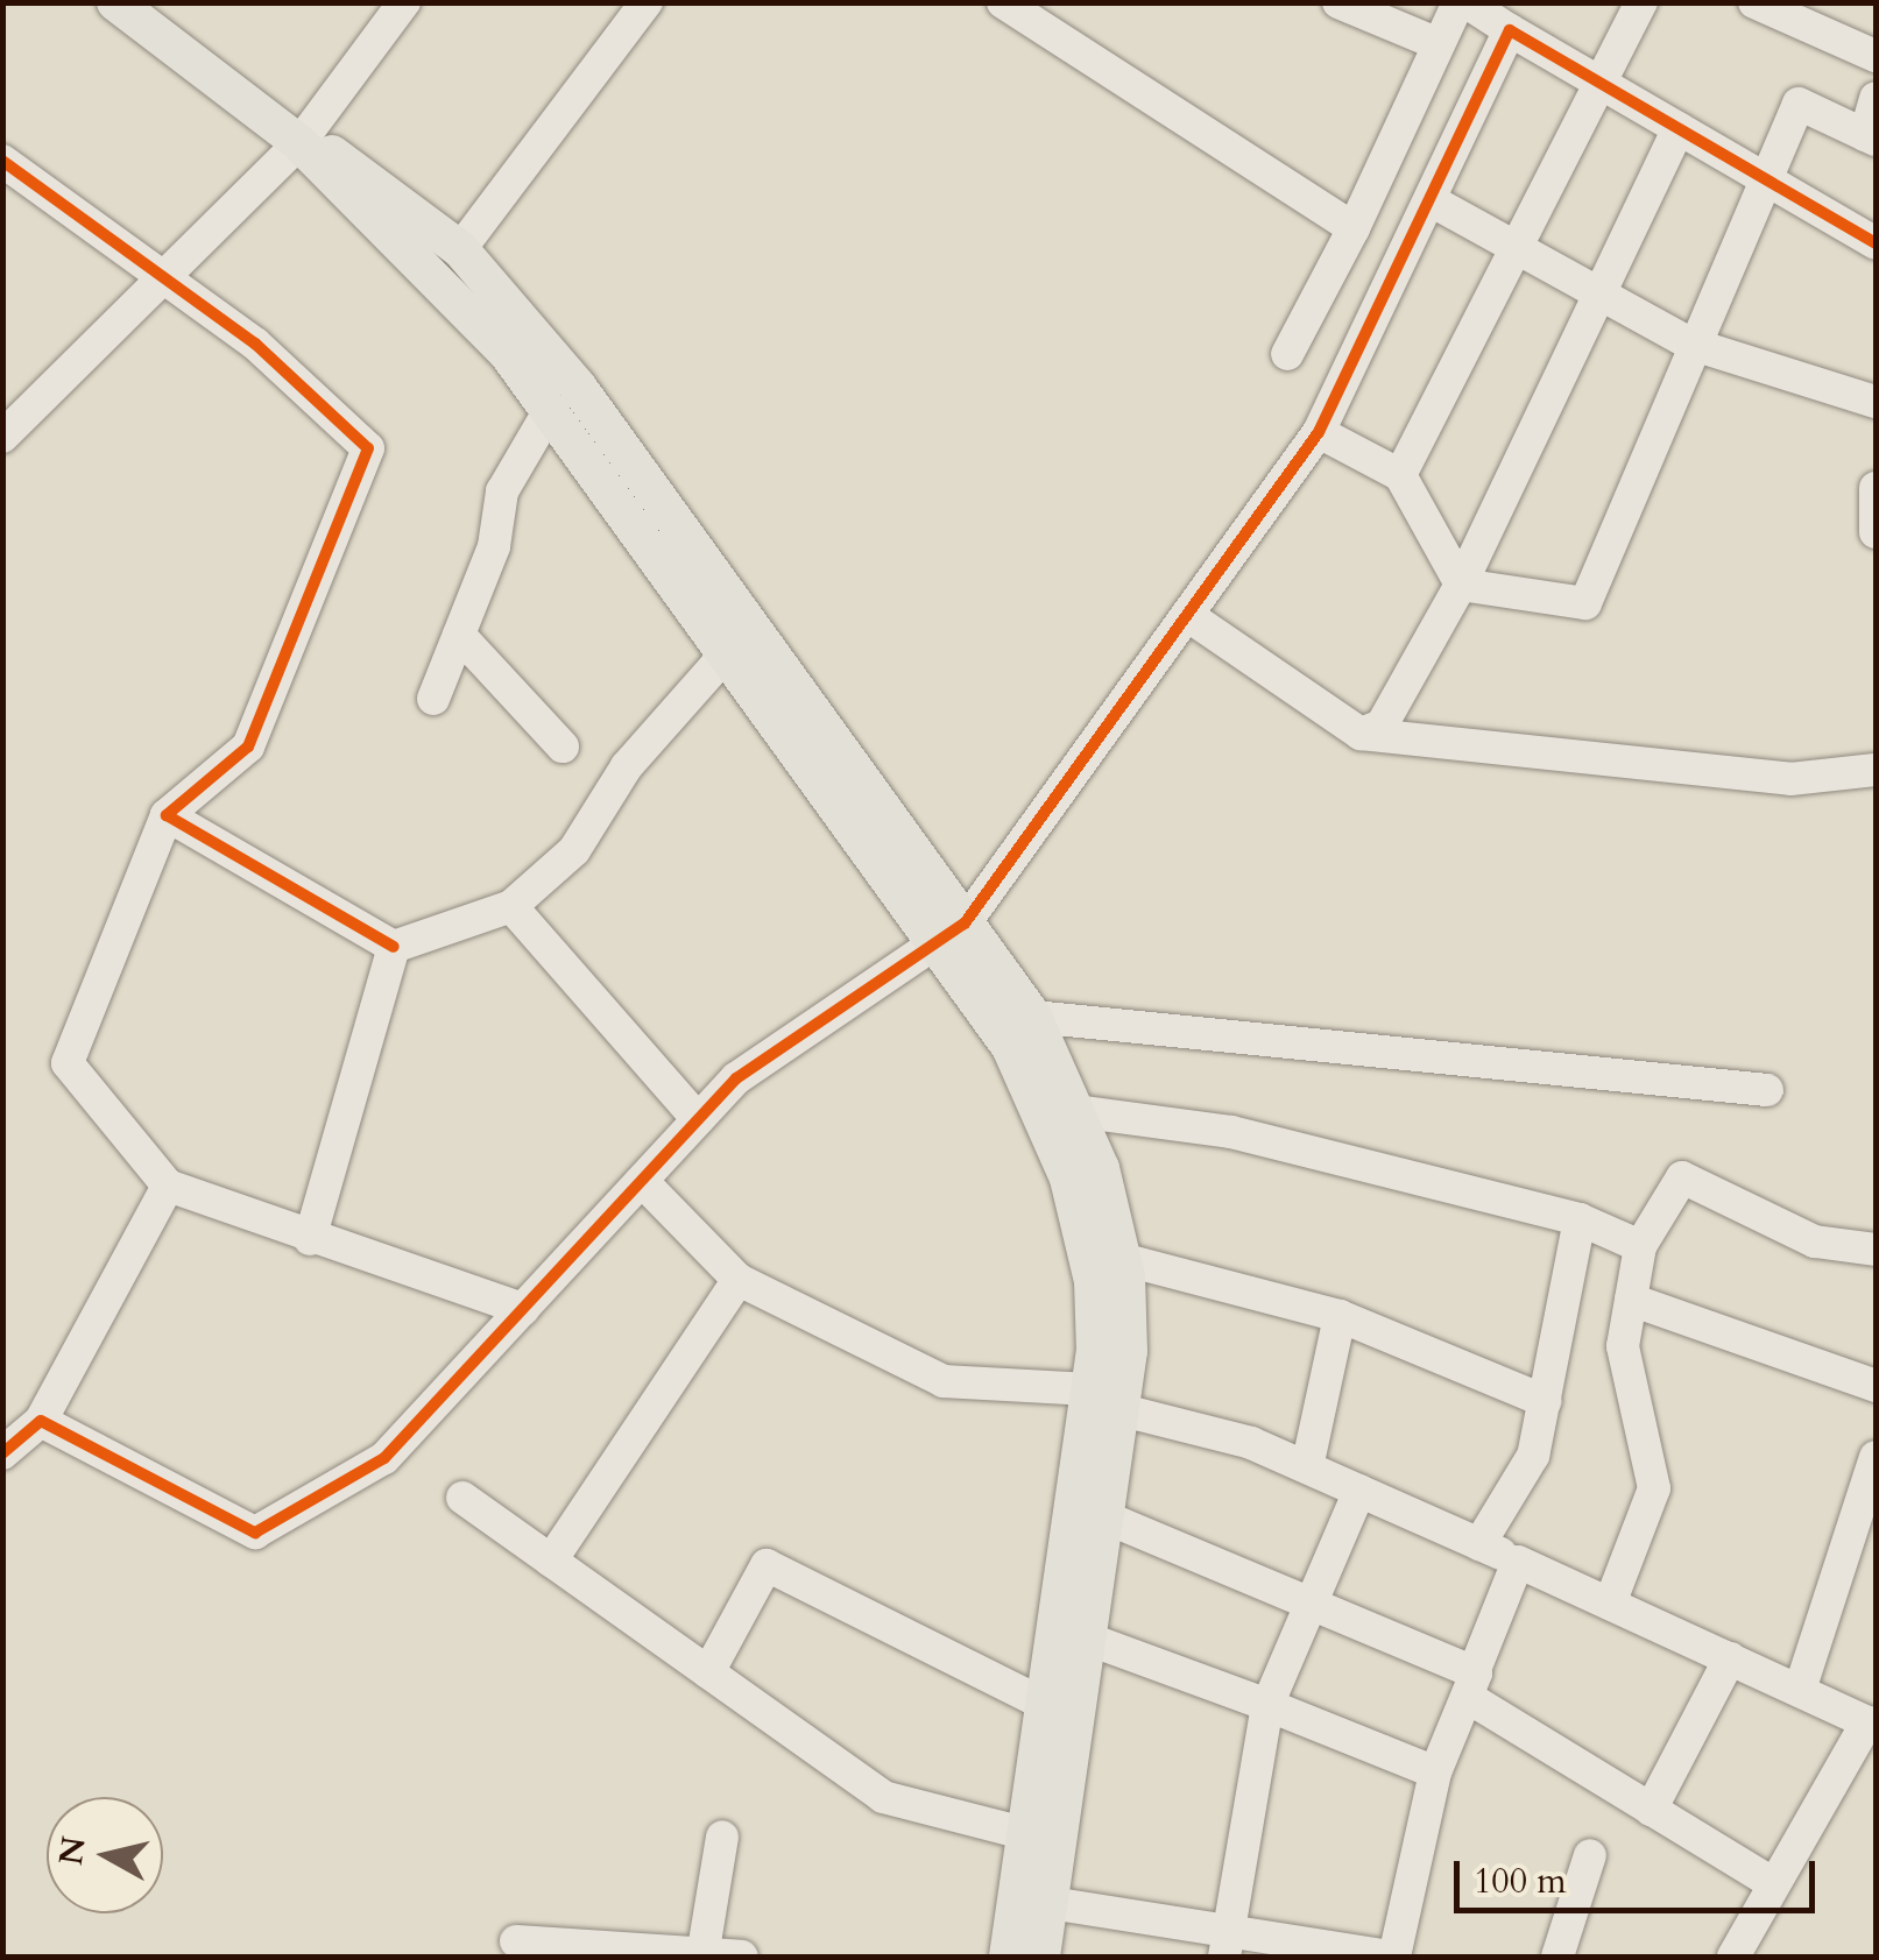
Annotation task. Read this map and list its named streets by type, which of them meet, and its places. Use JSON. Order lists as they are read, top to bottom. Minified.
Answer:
{"scale_bar":"100 m","north":"left"}
